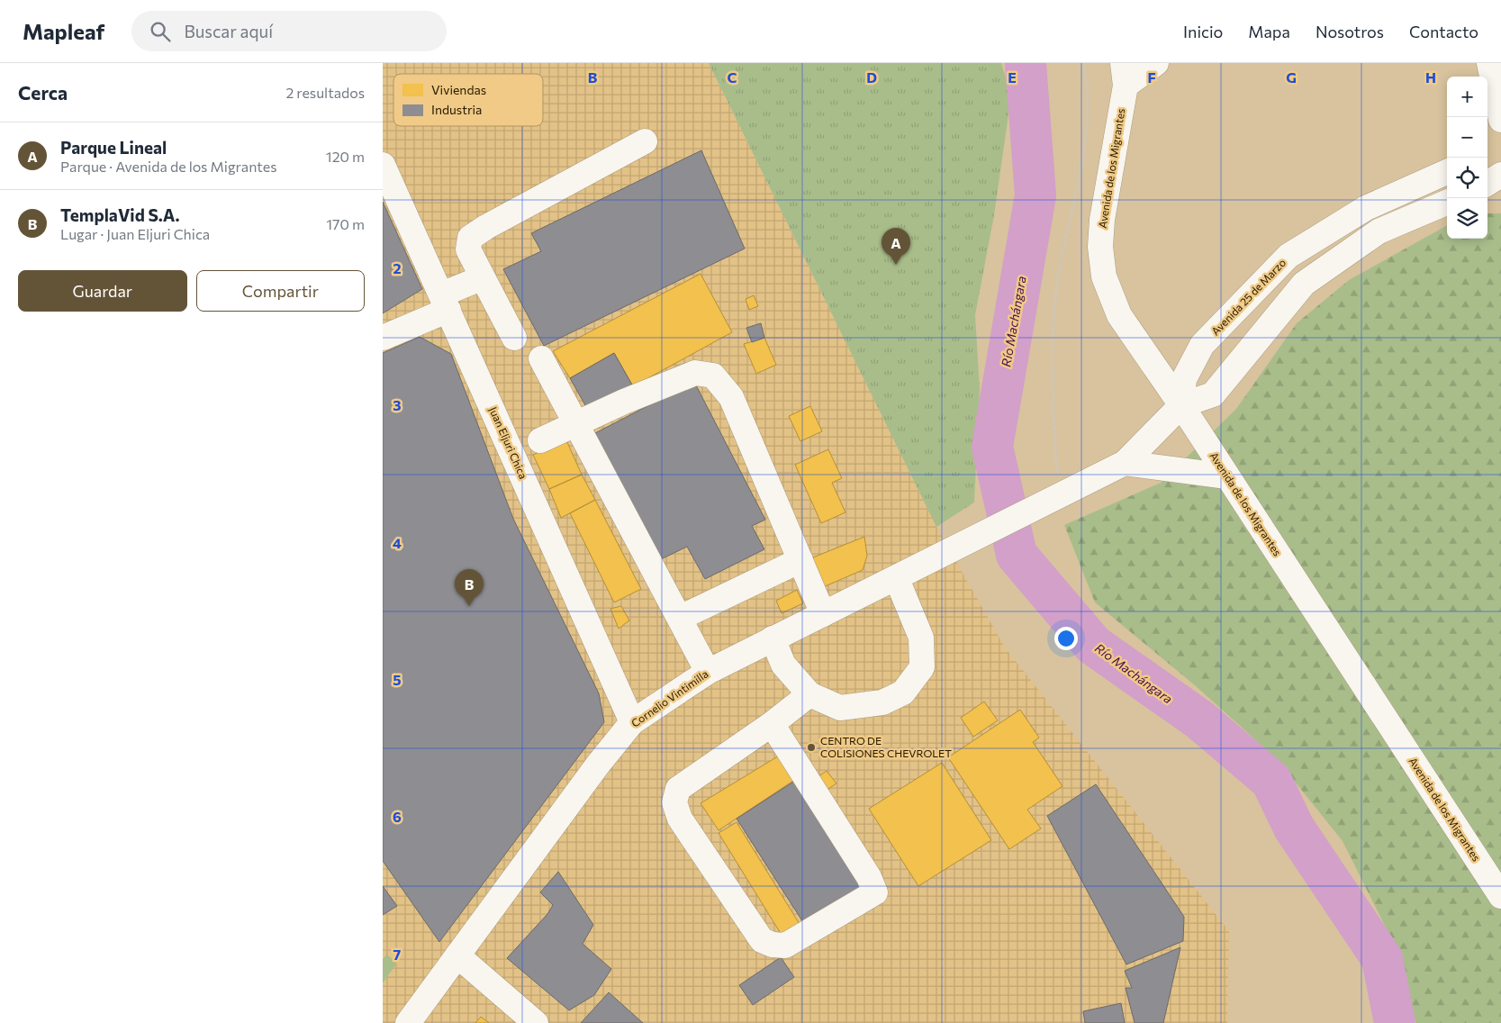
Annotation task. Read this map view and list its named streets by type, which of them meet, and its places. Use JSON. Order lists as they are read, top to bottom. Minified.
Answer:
{"streets":{"street":["Avenida de los Migrantes","Avenida 25 de Marzo","Juan Eljuri Chica","Cornelio Vintimilla"]},"crossings":[["Avenida de los Migrantes","Avenida 25 de Marzo"],["Juan Eljuri Chica","Cornelio Vintimilla"]],"water":["Río Machángara"],"places":["CENTRO DE COLISIONES CHEVROLET"],"legend":["Viviendas","Industria"],"page":{"header":"Mapleaf","search":"Buscar aquí","nav":["Inicio","Mapa","Nosotros","Contacto"],"heading":["Cerca","2 resultados"],"map_buttons":["+","−"],"list":[{"mark":"A","name":"Parque Lineal","note":"Parque · Avenida de los Migrantes","value":"120 m"},{"mark":"B","name":"TemplaVid S.A.","note":"Lugar · Juan Eljuri Chica","value":"170 m"}],"pins":["A","B"],"buttons":["Guardar","Compartir"]},"grid":{"columns":["B","C","D","E","F","G","H"],"rows":["2","3","4","5","6","7"]}}
